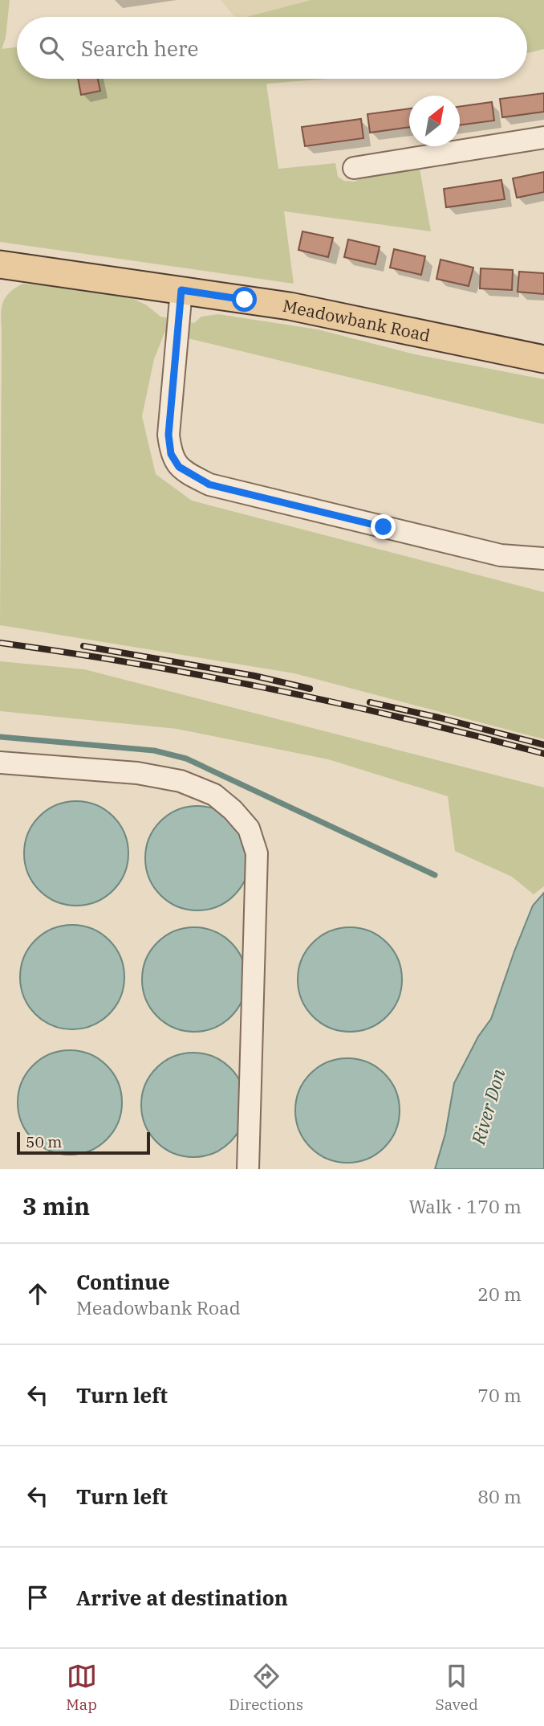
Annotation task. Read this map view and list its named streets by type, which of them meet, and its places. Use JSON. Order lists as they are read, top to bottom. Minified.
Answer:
{"streets":{"main road":["Meadowbank Road"]},"water":["River Don"],"scale_bar":"50 m","north":"top right","page":{"search":"Search here","scale":"50 m","heading":["3 min","Walk · 170 m"],"list":[["Continue","Meadowbank Road","20 m"],["Turn left","70 m"],["Turn left","80 m"],"Arrive at destination"],"nav":["Map","Directions","Saved"]}}
